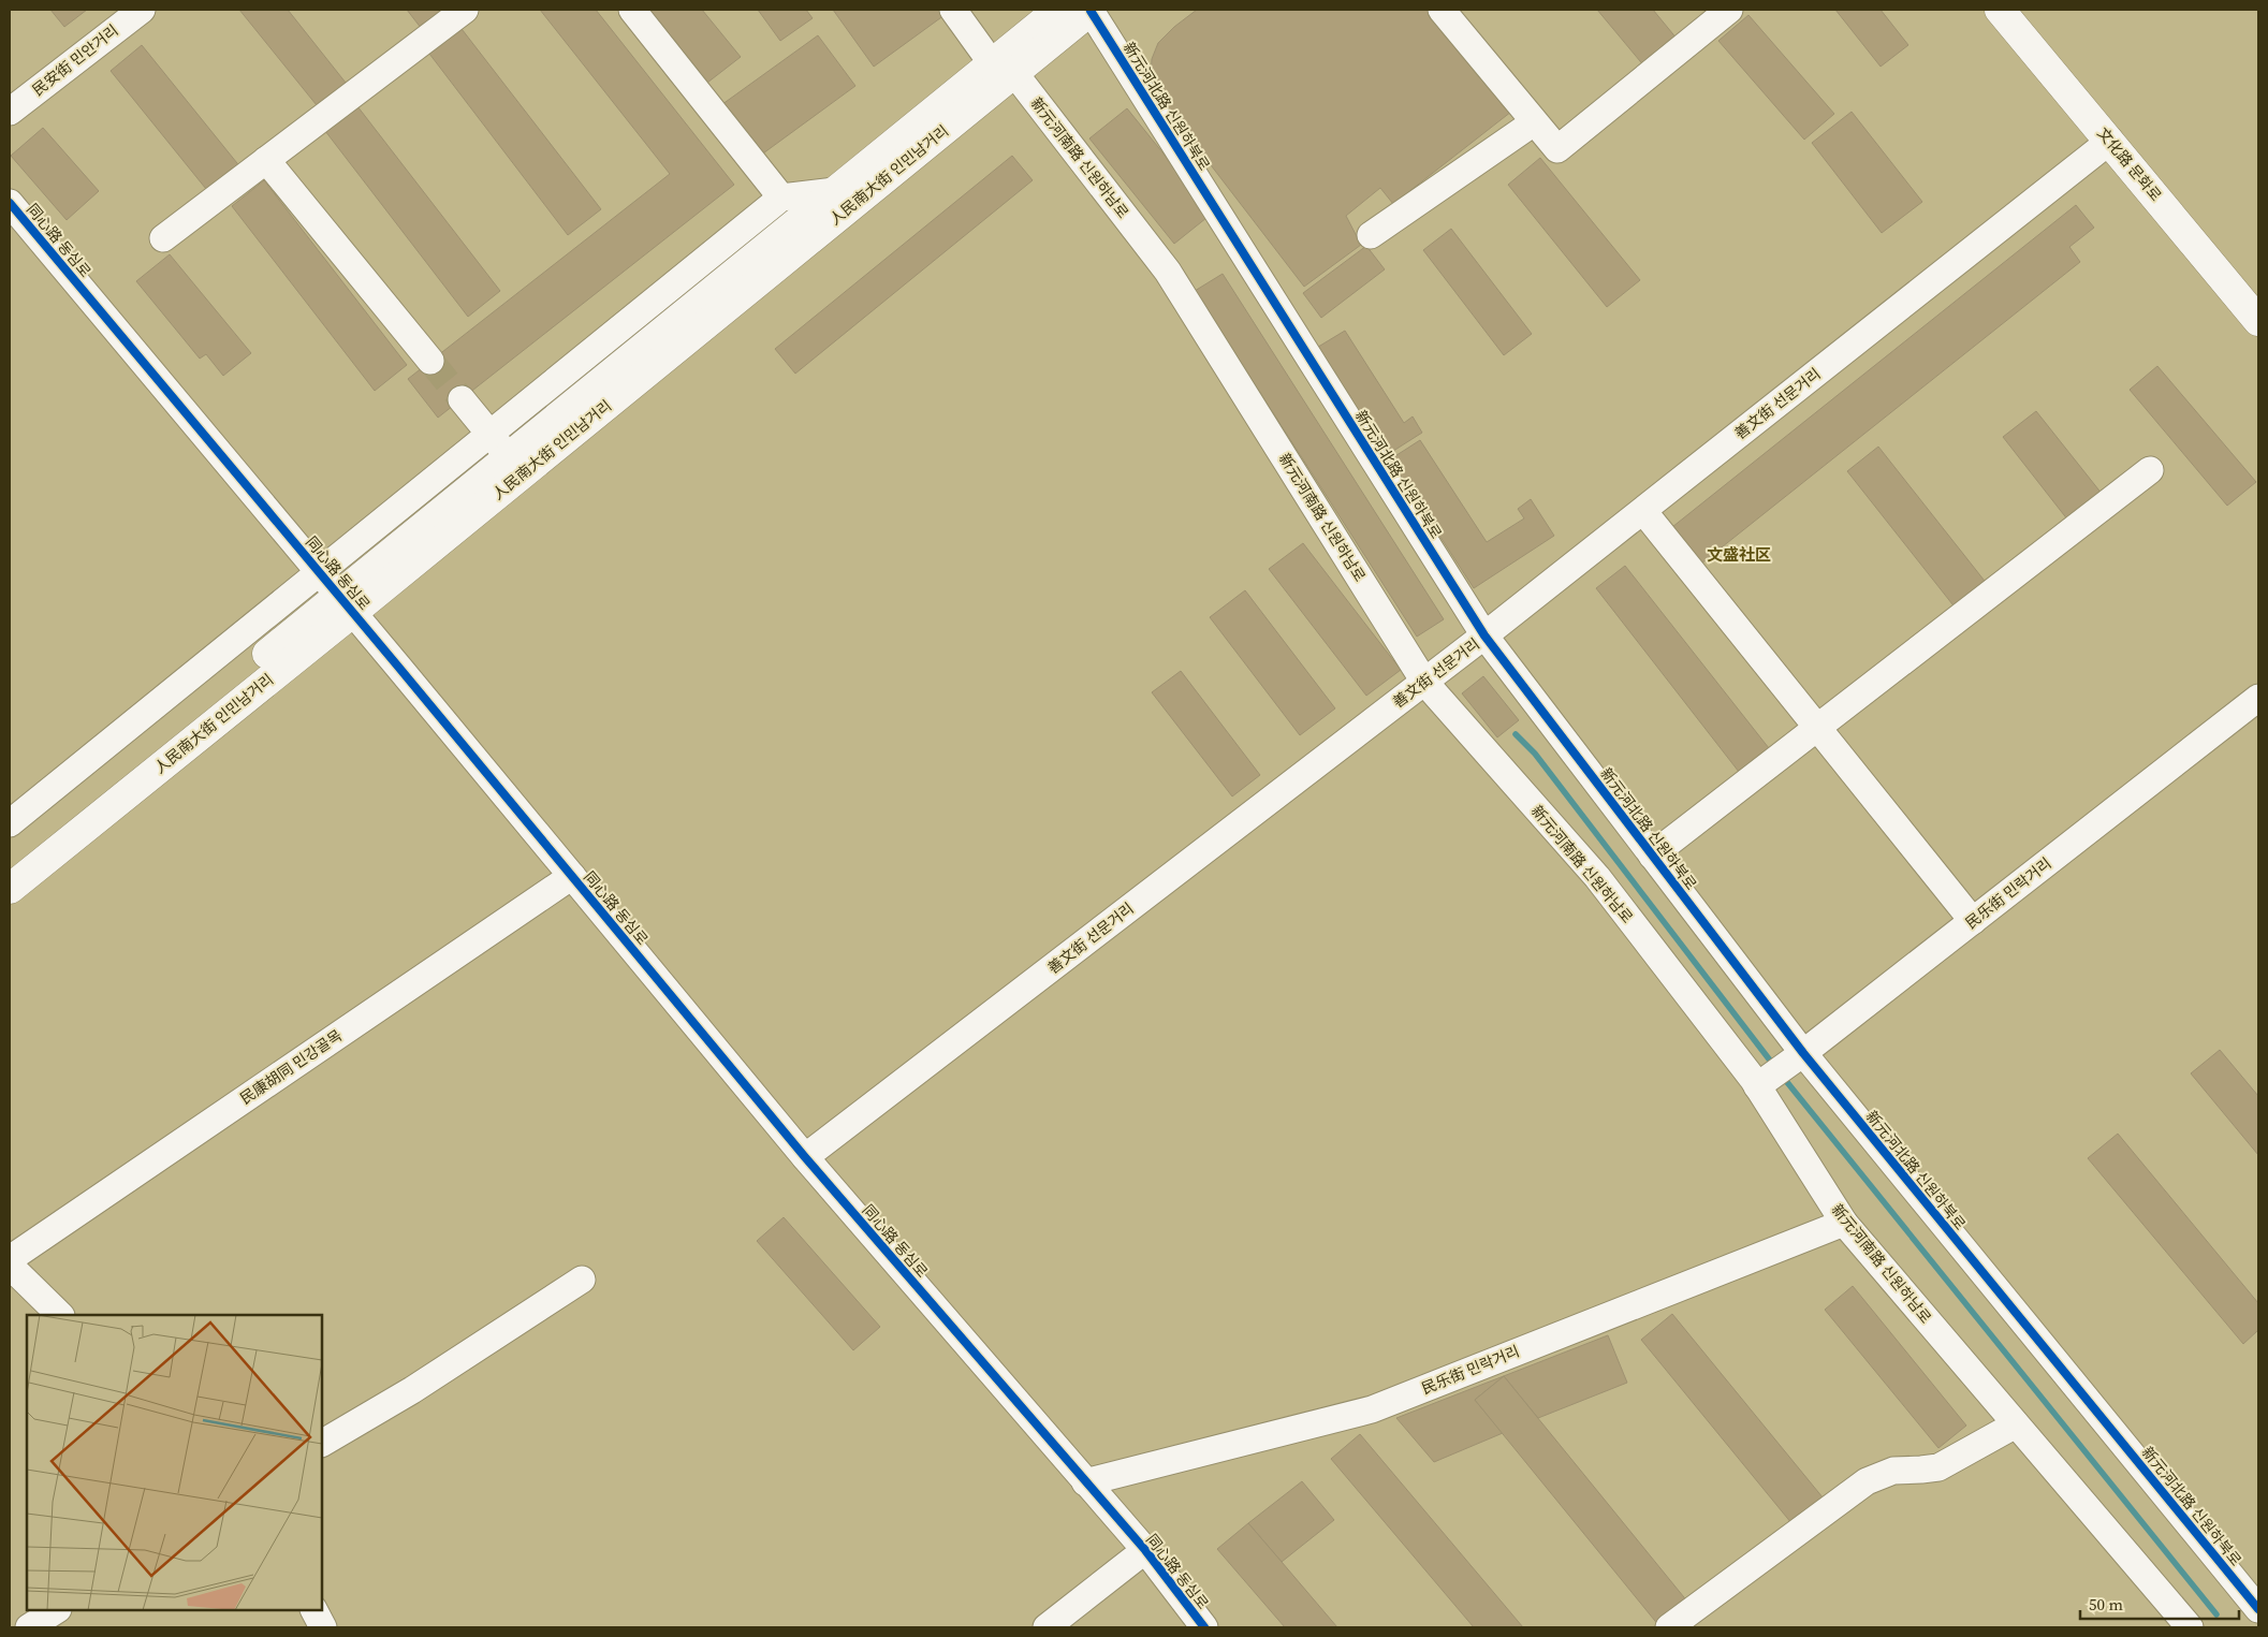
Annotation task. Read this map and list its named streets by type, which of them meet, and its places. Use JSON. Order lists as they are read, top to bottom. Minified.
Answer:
{"streets":{"main road":["文化路 문화로","人民南大街 인민남거리"],"street":["民安街 민안거리","新元河北路 신원하북로","新元河南路 신원하남로","同心路 동심로","善文街 선문거리","民乐街 민락거리","民康胡同 민강골목"]},"crossings":[["新元河北路 신원하북로","人民南大街 인민남거리"],["新元河北路 신원하북로","善文街 선문거리"],["新元河北路 신원하북로","民乐街 민락거리"],["新元河南路 신원하남로","人民南大街 인민남거리"],["新元河南路 신원하남로","善文街 선문거리"],["新元河南路 신원하남로","民乐街 민락거리"],["文化路 문화로","善文街 선문거리"],["人民南大街 인민남거리","同心路 동심로"],["同心路 동심로","善文街 선문거리"],["同心路 동심로","民乐街 민락거리"],["同心路 동심로","民康胡同 민강골목"]],"districts":["文盛社区"],"scale_bar":"50 m"}
